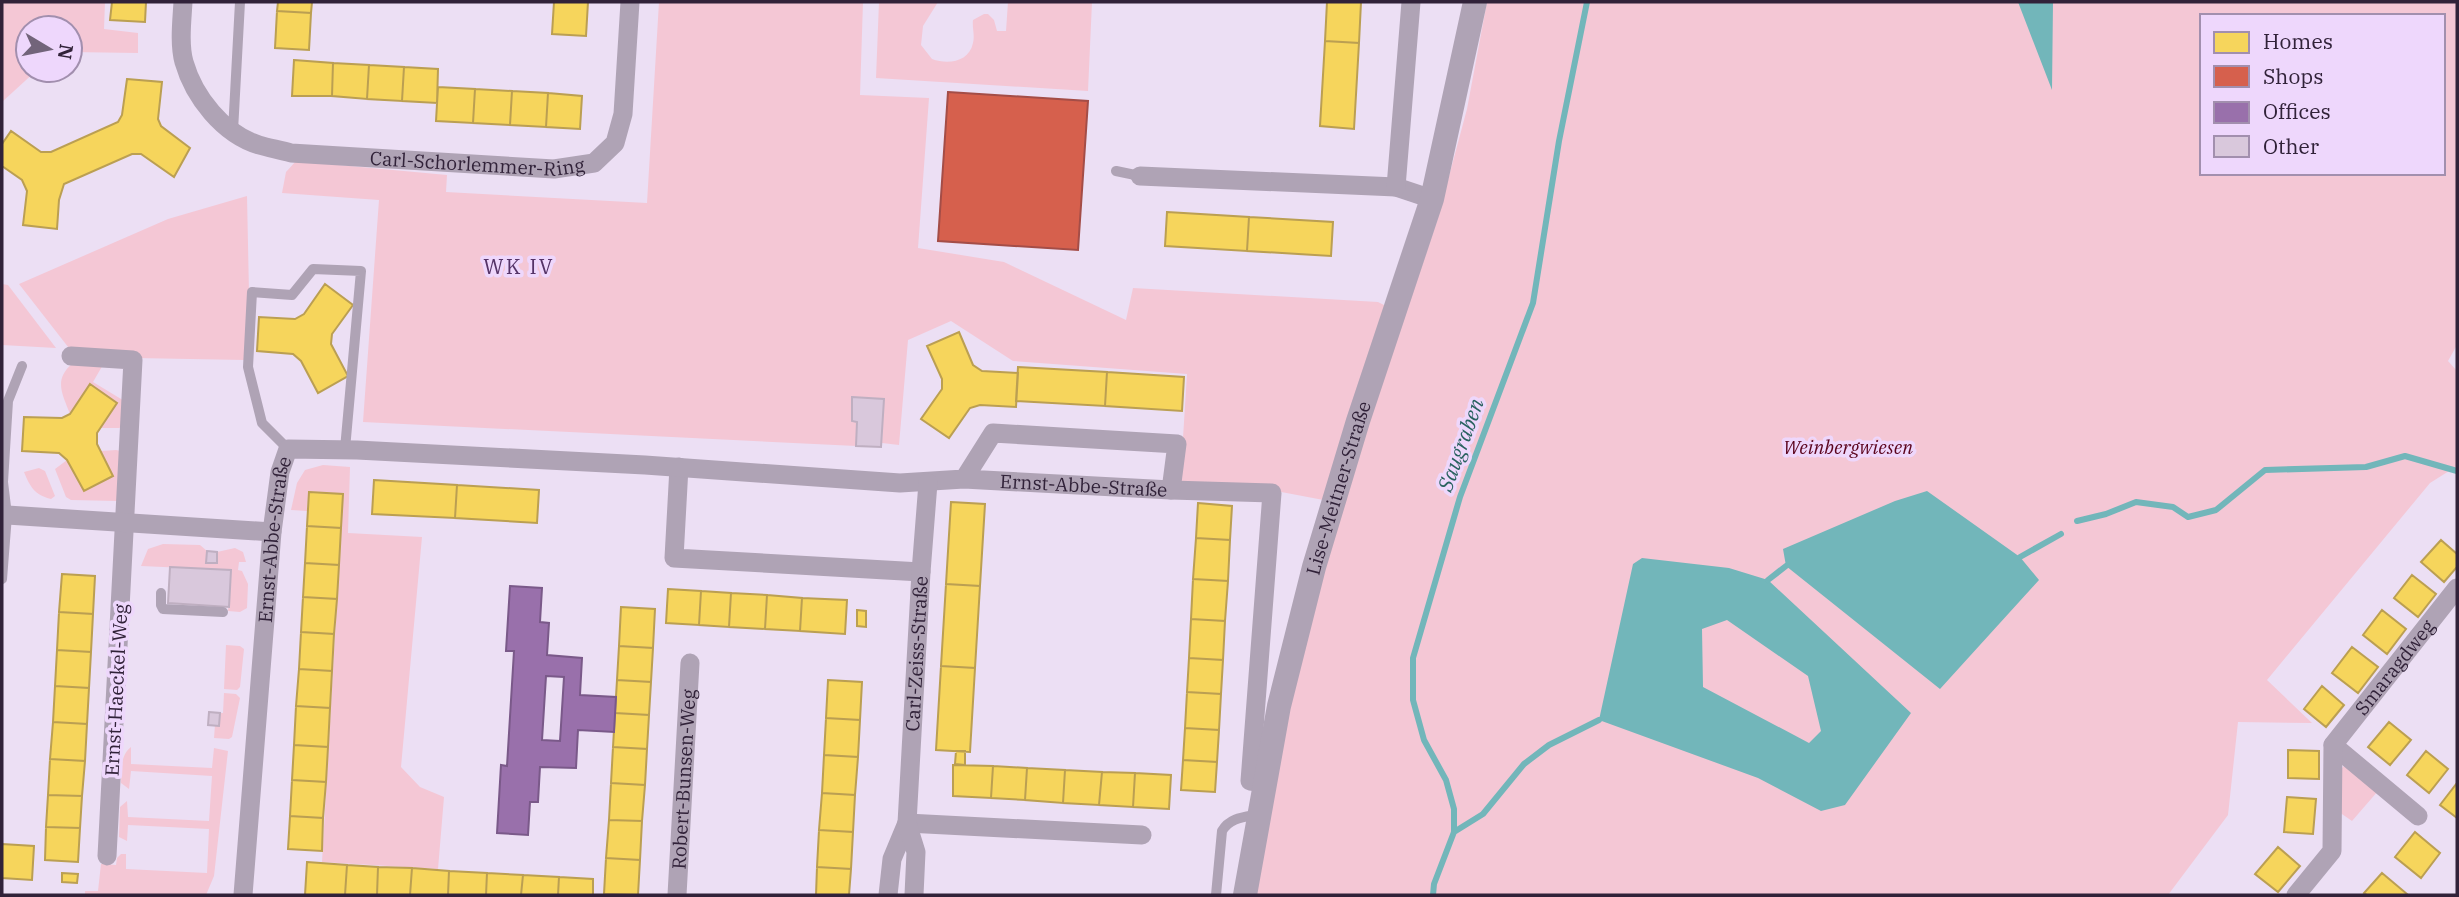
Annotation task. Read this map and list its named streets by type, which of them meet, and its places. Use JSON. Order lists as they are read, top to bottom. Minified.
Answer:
{"streets":{"street":["Carl-Schorlemmer-Ring","Ernst-Abbe-Straße","Lise-Meitner-Straße","Carl-Zeiss-Straße","Smaragdweg","Ernst-Haeckel-Weg","Robert-Bunsen-Weg"]},"crossings":[["Ernst-Abbe-Straße","Carl-Zeiss-Straße"]],"districts":["WK IV"],"water":["Saugraben"],"parks":["Weinbergwiesen"],"legend":["Homes","Shops","Offices","Other"],"north":"right"}
